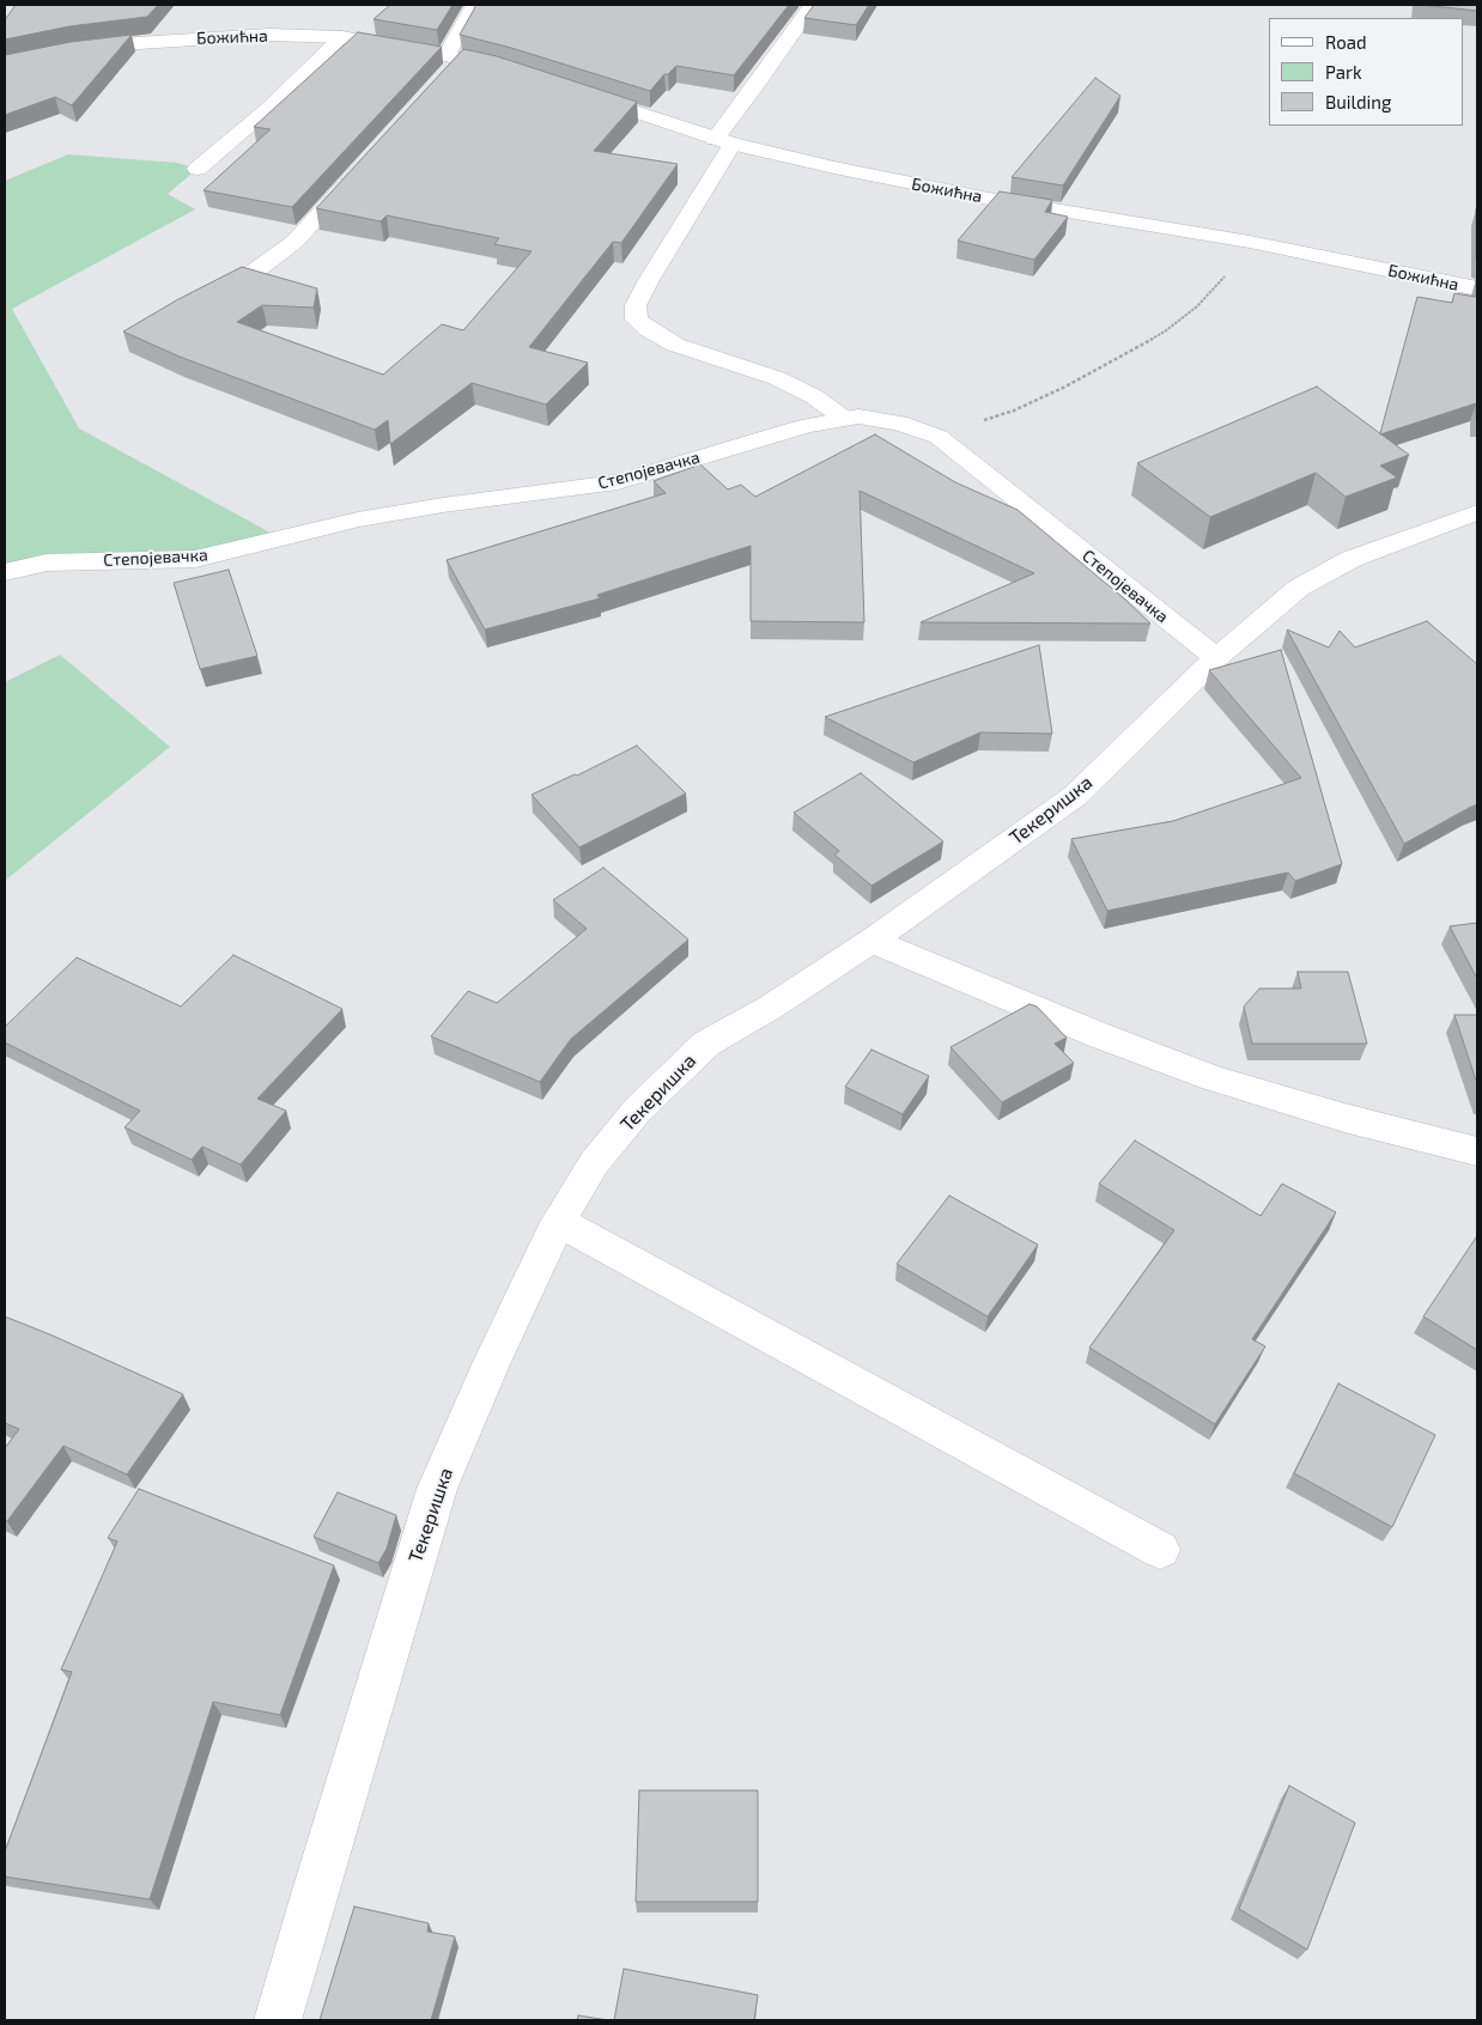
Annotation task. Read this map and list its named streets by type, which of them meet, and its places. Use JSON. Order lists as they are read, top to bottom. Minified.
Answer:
{"streets":{"street":["Божићна","Степојевачка","Текеришка"]},"crossings":[["Степојевачка","Текеришка"]],"legend":["Road","Park","Building"]}
